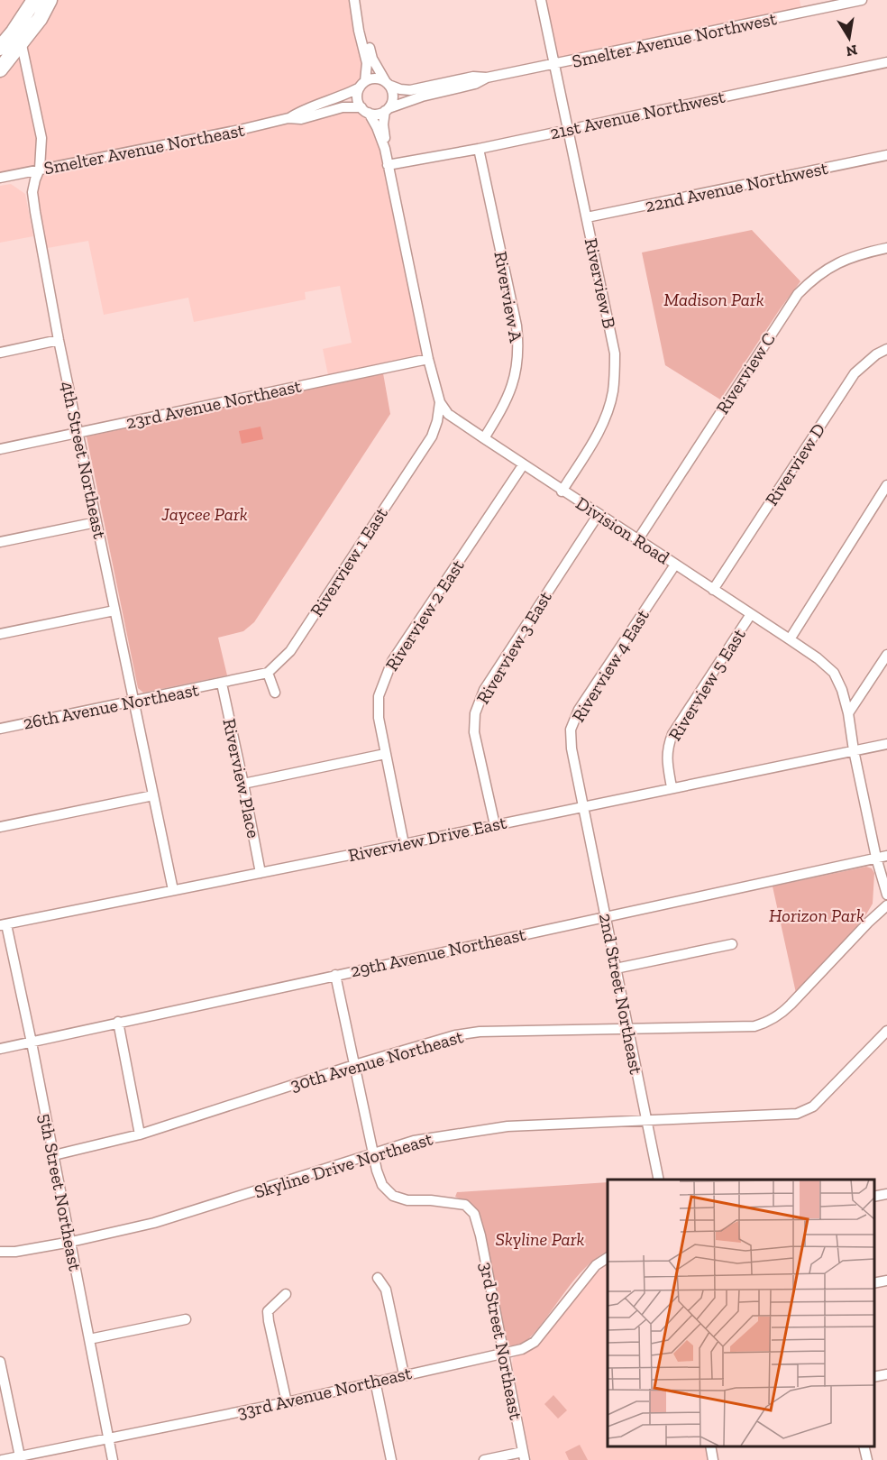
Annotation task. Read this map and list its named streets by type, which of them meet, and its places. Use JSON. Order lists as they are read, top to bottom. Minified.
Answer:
{"streets":{"street":["Smelter Avenue Northwest","21st Avenue Northwest","Smelter Avenue Northeast","22nd Avenue Northwest","Riverview B","Riverview A","Riverview C","23rd Avenue Northeast","4th Street Northeast","Riverview D","Division Road","Riverview 1 East","Riverview 2 East","Riverview 3 East","Riverview 4 East","Riverview 5 East","26th Avenue Northeast","Riverview Place","Riverview Drive East","29th Avenue Northeast","2nd Street Northeast","30th Avenue Northeast","Skyline Drive Northeast","5th Street Northeast","3rd Street Northeast","33rd Avenue Northeast"]},"crossings":[["Smelter Avenue Northwest","Smelter Avenue Northeast"],["Smelter Avenue Northwest","Riverview B"],["Smelter Avenue Northwest","Division Road"],["21st Avenue Northwest","Riverview B"],["21st Avenue Northwest","Riverview A"],["21st Avenue Northwest","Division Road"],["Smelter Avenue Northeast","4th Street Northeast"],["Smelter Avenue Northeast","Division Road"],["22nd Avenue Northwest","Riverview B"],["Riverview B","Division Road"],["Riverview A","Division Road"],["Riverview C","Division Road"],["23rd Avenue Northeast","4th Street Northeast"],["23rd Avenue Northeast","Division Road"],["4th Street Northeast","26th Avenue Northeast"],["4th Street Northeast","Riverview Drive East"],["Riverview D","Division Road"],["Division Road","Riverview 1 East"],["Division Road","Riverview 2 East"],["Division Road","Riverview 3 East"],["Division Road","Riverview 4 East"],["Division Road","Riverview 5 East"],["Division Road","Riverview Drive East"],["Division Road","29th Avenue Northeast"],["Riverview 2 East","Riverview Drive East"],["Riverview 3 East","Riverview Drive East"],["Riverview 4 East","Riverview Drive East"],["Riverview 4 East","2nd Street Northeast"],["Riverview 5 East","Riverview Drive East"],["26th Avenue Northeast","Riverview Place"],["Riverview Place","Riverview Drive East"],["Riverview Drive East","2nd Street Northeast"],["Riverview Drive East","5th Street Northeast"],["29th Avenue Northeast","2nd Street Northeast"],["29th Avenue Northeast","5th Street Northeast"],["29th Avenue Northeast","3rd Street Northeast"],["2nd Street Northeast","30th Avenue Northeast"],["2nd Street Northeast","Skyline Drive Northeast"],["30th Avenue Northeast","5th Street Northeast"],["30th Avenue Northeast","3rd Street Northeast"],["Skyline Drive Northeast","5th Street Northeast"],["Skyline Drive Northeast","3rd Street Northeast"],["5th Street Northeast","33rd Avenue Northeast"],["3rd Street Northeast","33rd Avenue Northeast"]],"parks":["Madison Park","Jaycee Park","Horizon Park","Skyline Park"],"north":"bottom"}
